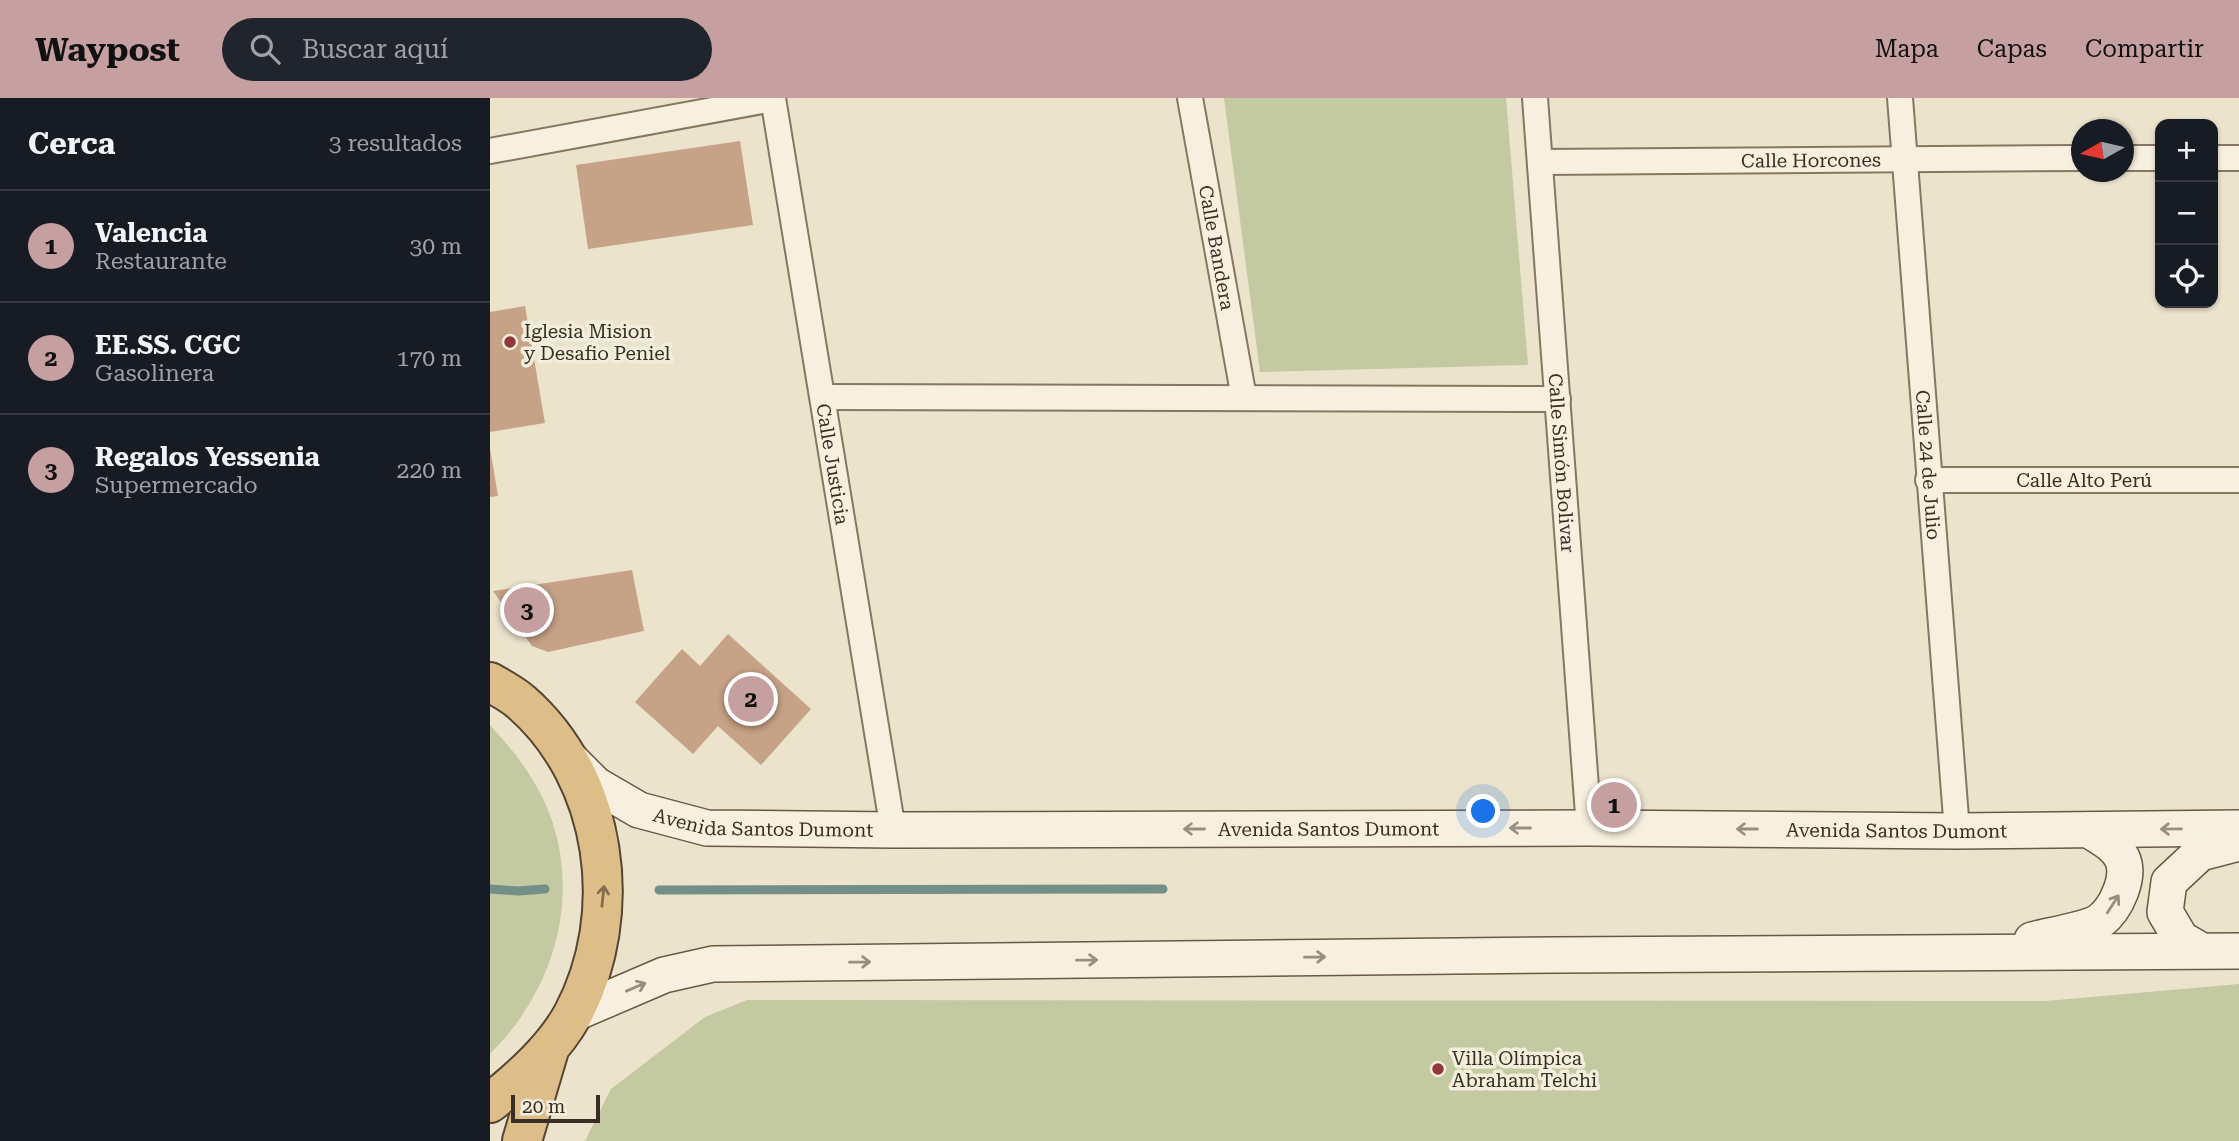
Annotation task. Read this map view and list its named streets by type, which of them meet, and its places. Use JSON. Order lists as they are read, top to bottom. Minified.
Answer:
{"streets":{"main road":["Avenida Santos Dumont"],"street":["Calle Horcones","Calle Bandera","Calle Simón Bolivar","Calle Justicia","Calle 24 de Julio","Calle Alto Perú"]},"crossings":[["Calle Horcones","Calle Simón Bolivar"],["Calle Horcones","Calle 24 de Julio"],["Calle Simón Bolivar","Avenida Santos Dumont"],["Calle Justicia","Avenida Santos Dumont"],["Calle 24 de Julio","Calle Alto Perú"],["Calle 24 de Julio","Avenida Santos Dumont"]],"places":["Iglesia Mision y Desafio Peniel","Villa Olímpica Abraham Telchi"],"scale_bar":"20 m","north":"left","page":{"header":"Waypost","search":"Buscar aquí","nav":["Mapa","Capas","Compartir"],"heading":["Cerca","3 resultados"],"map_buttons":["+","−"],"list":[{"mark":"1","name":"Valencia","note":"Restaurante","value":"30 m"},{"mark":"2","name":"EE.SS. CGC","note":"Gasolinera","value":"170 m"},{"mark":"3","name":"Regalos Yessenia","note":"Supermercado","value":"220 m"}],"pins":["3","2","1"],"scale":"20 m"}}
